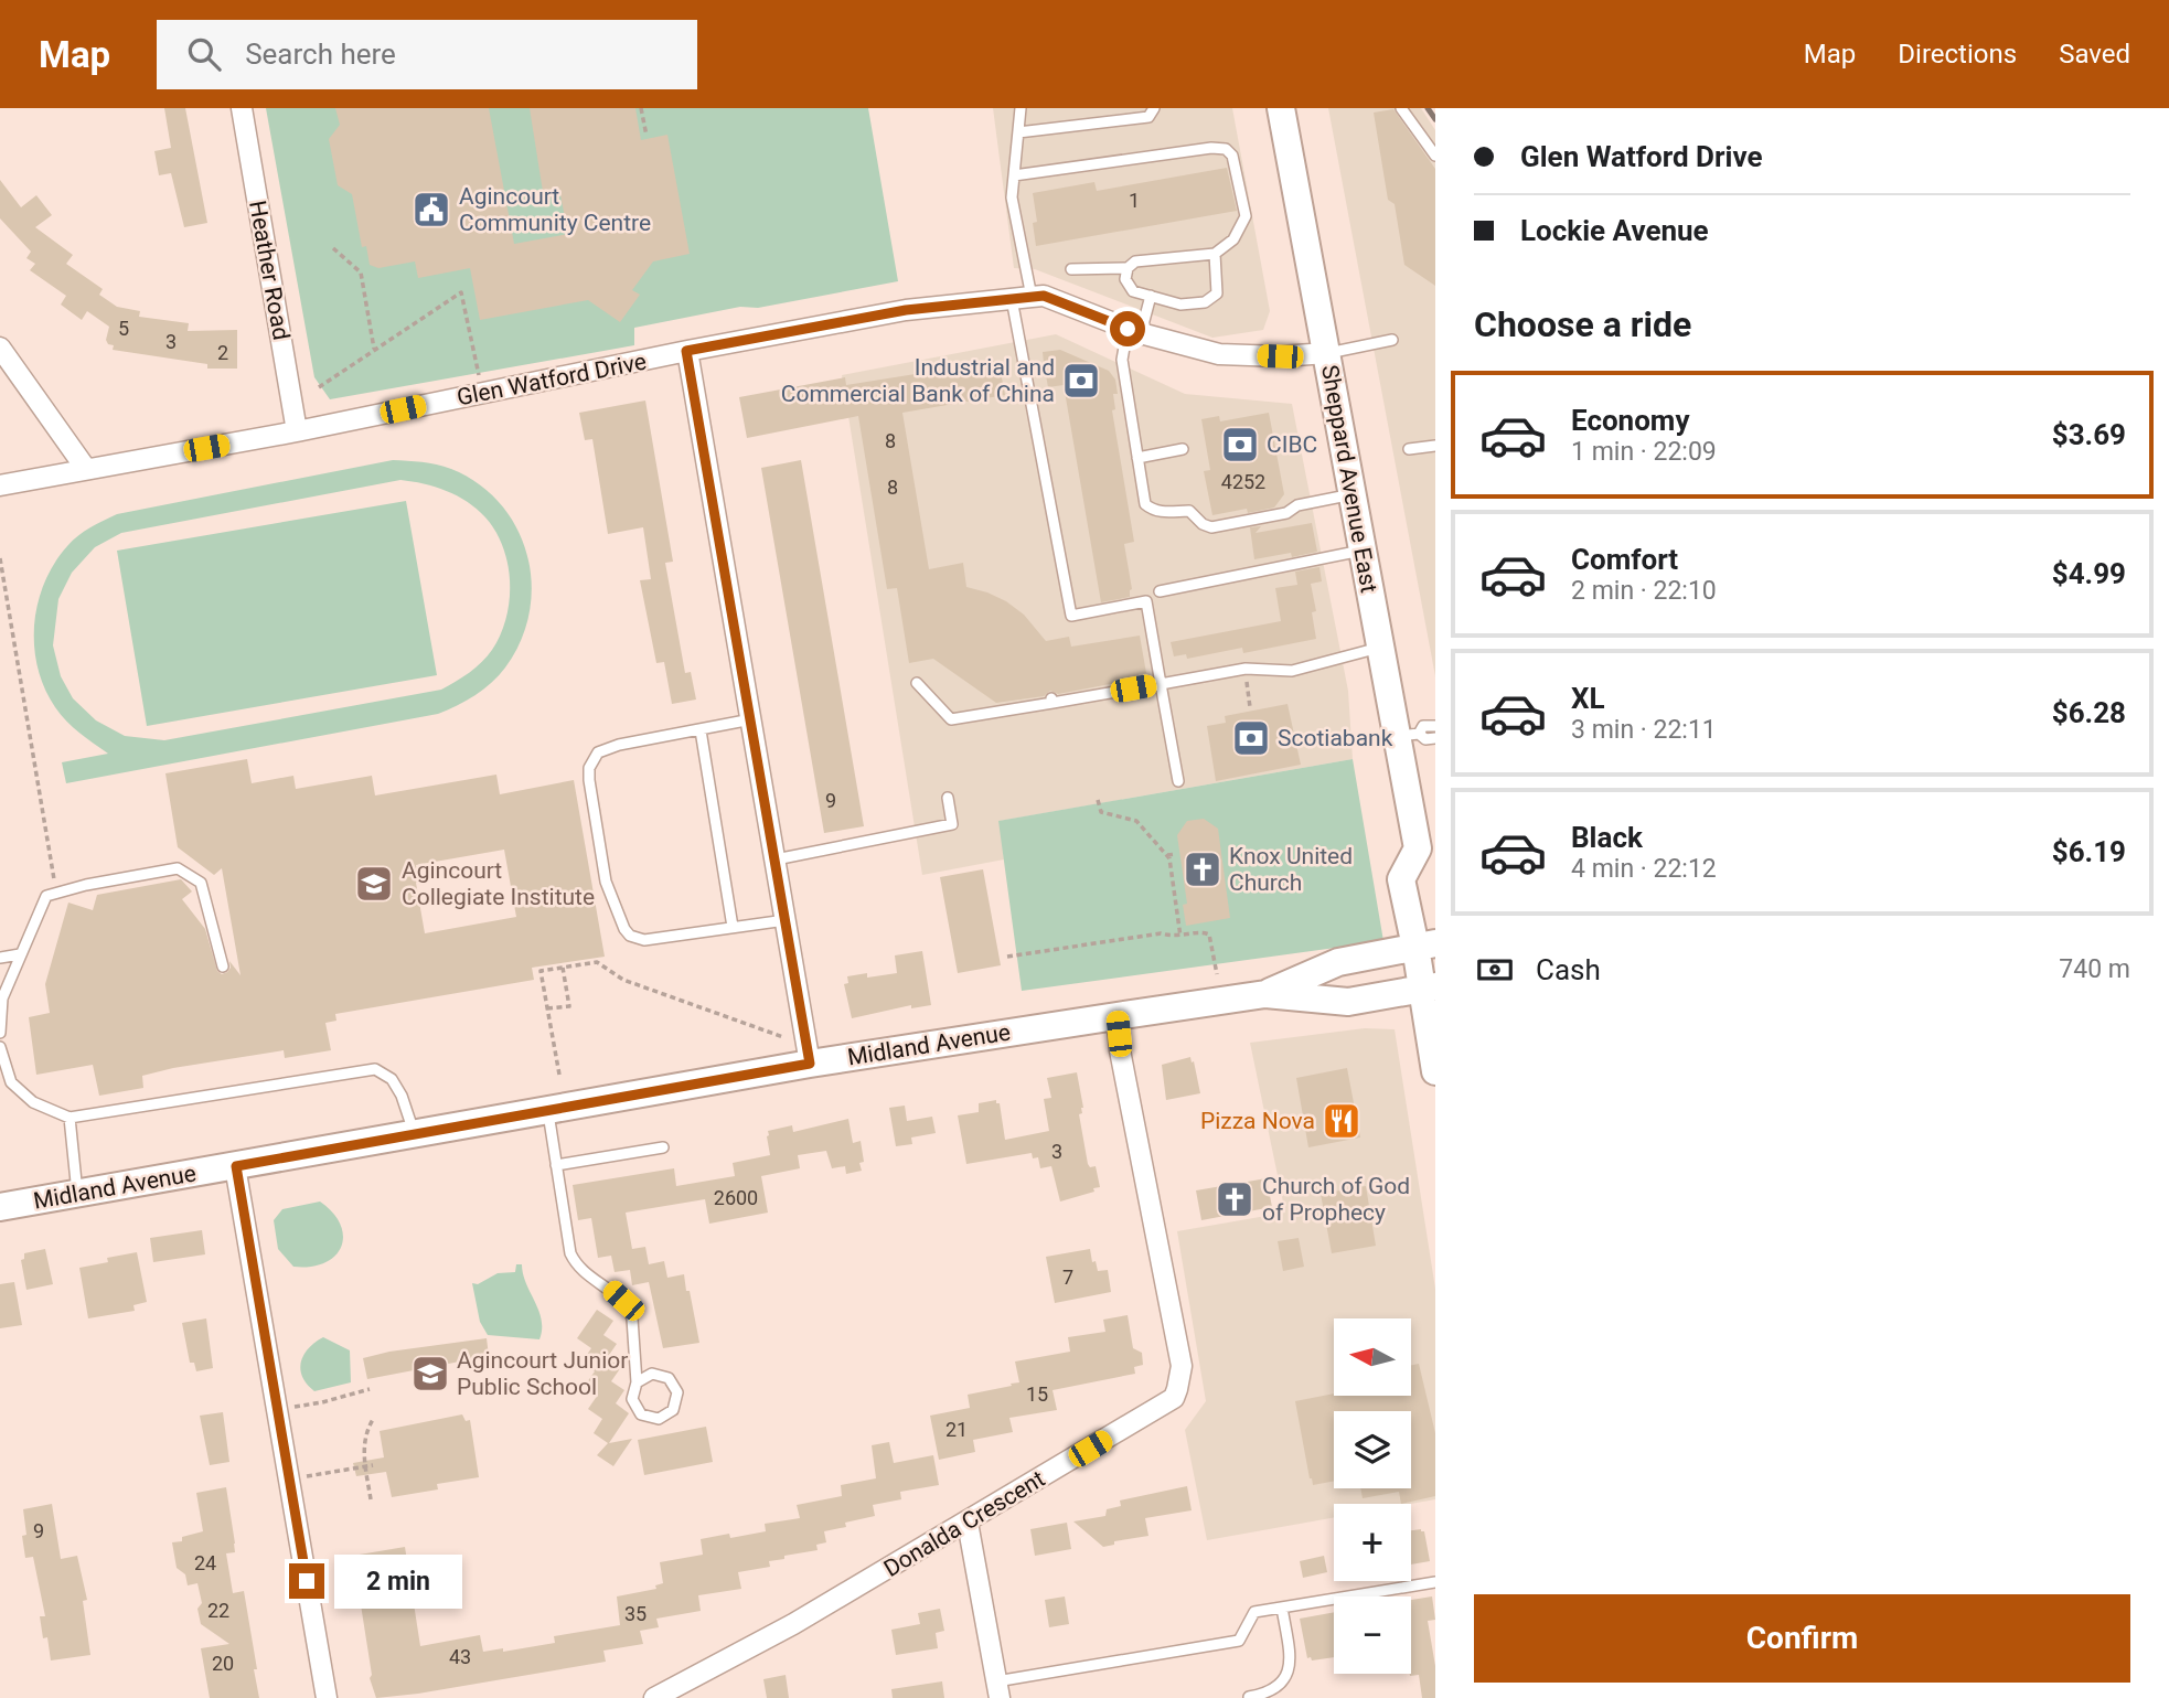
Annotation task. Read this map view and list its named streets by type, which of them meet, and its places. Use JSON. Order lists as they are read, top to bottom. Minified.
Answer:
{"streets":{"main road":["Sheppard Avenue East","Midland Avenue"],"street":["Heather Road","Glen Watford Drive","Donalda Crescent"]},"crossings":[["Heather Road","Glen Watford Drive"],["Glen Watford Drive","Sheppard Avenue East"],["Sheppard Avenue East","Midland Avenue"],["Midland Avenue","Donalda Crescent"]],"places":{"public building":["Agincourt Community Centre"],"bank":["Industrial and Commercial Bank of China","CIBC","Scotiabank"],"church":["Knox United Church","Church of God of Prophecy"],"school or university":["Agincourt Collegiate Institute","Agincourt Junior Public School"],"restaurant":["Pizza Nova"]},"house_numbers":["1","5","3","2","8","4252","8","9","3","2600","7","15","21","9","24","22","35","43","20"],"north":"left","page":{"header":"Map","search":"Search here","nav":["Map","Directions","Saved"],"banner":["Glen Watford Drive","Lockie Avenue"],"heading":"Choose a ride","list":[{"name":"Economy","note":"1 min · 22:09","value":"$3.69"},{"name":"Comfort","note":"2 min · 22:10","value":"$4.99"},{"name":"XL","note":"3 min · 22:11","value":"$6.28"},{"name":"Black","note":"4 min · 22:12","value":"$6.19"}],"pay":["Cash","740 m"],"map_buttons":["+","−"],"bubble":"2 min","buttons":"Confirm"}}
